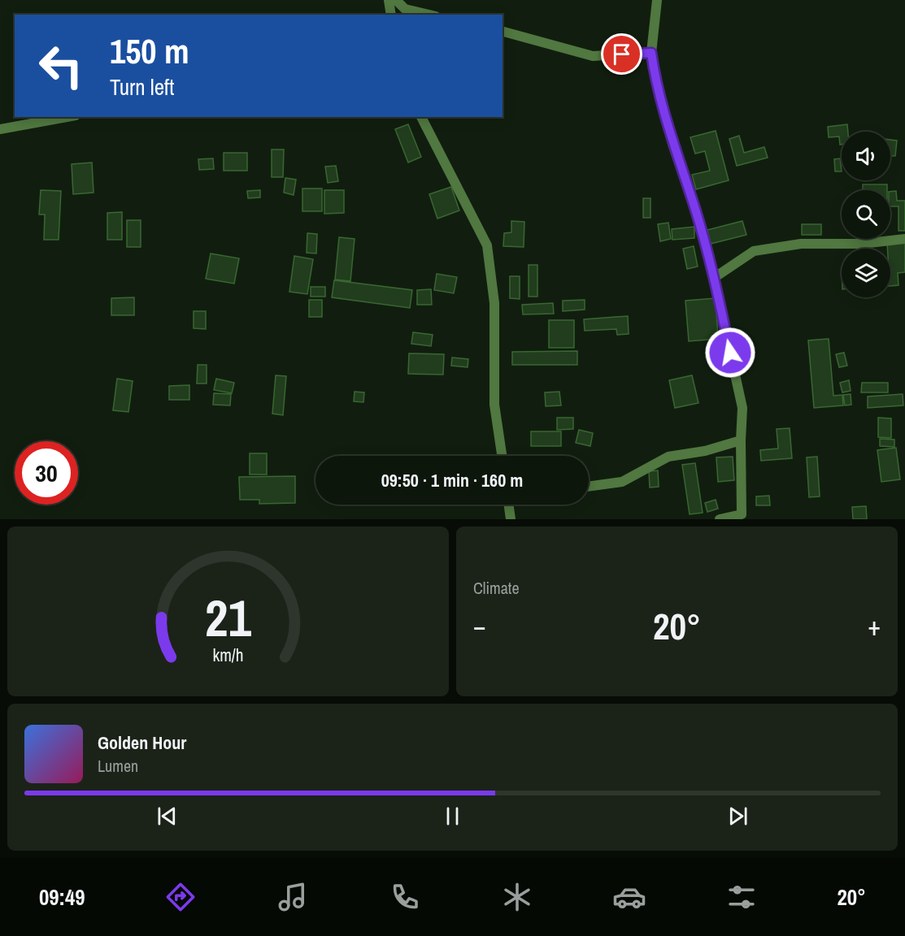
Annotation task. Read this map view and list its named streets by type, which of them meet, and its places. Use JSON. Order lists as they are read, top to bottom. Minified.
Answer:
{"page":{"turn":["150 m","Turn left"],"limit":"30","trip":"09:50 · 1 min · 160 m","tile":"Climate","heat":["−","20°","+"],"song":["Golden Hour","Lumen"],"tabs":["09:49","20°"],"gauge":["21","km/h"]}}
